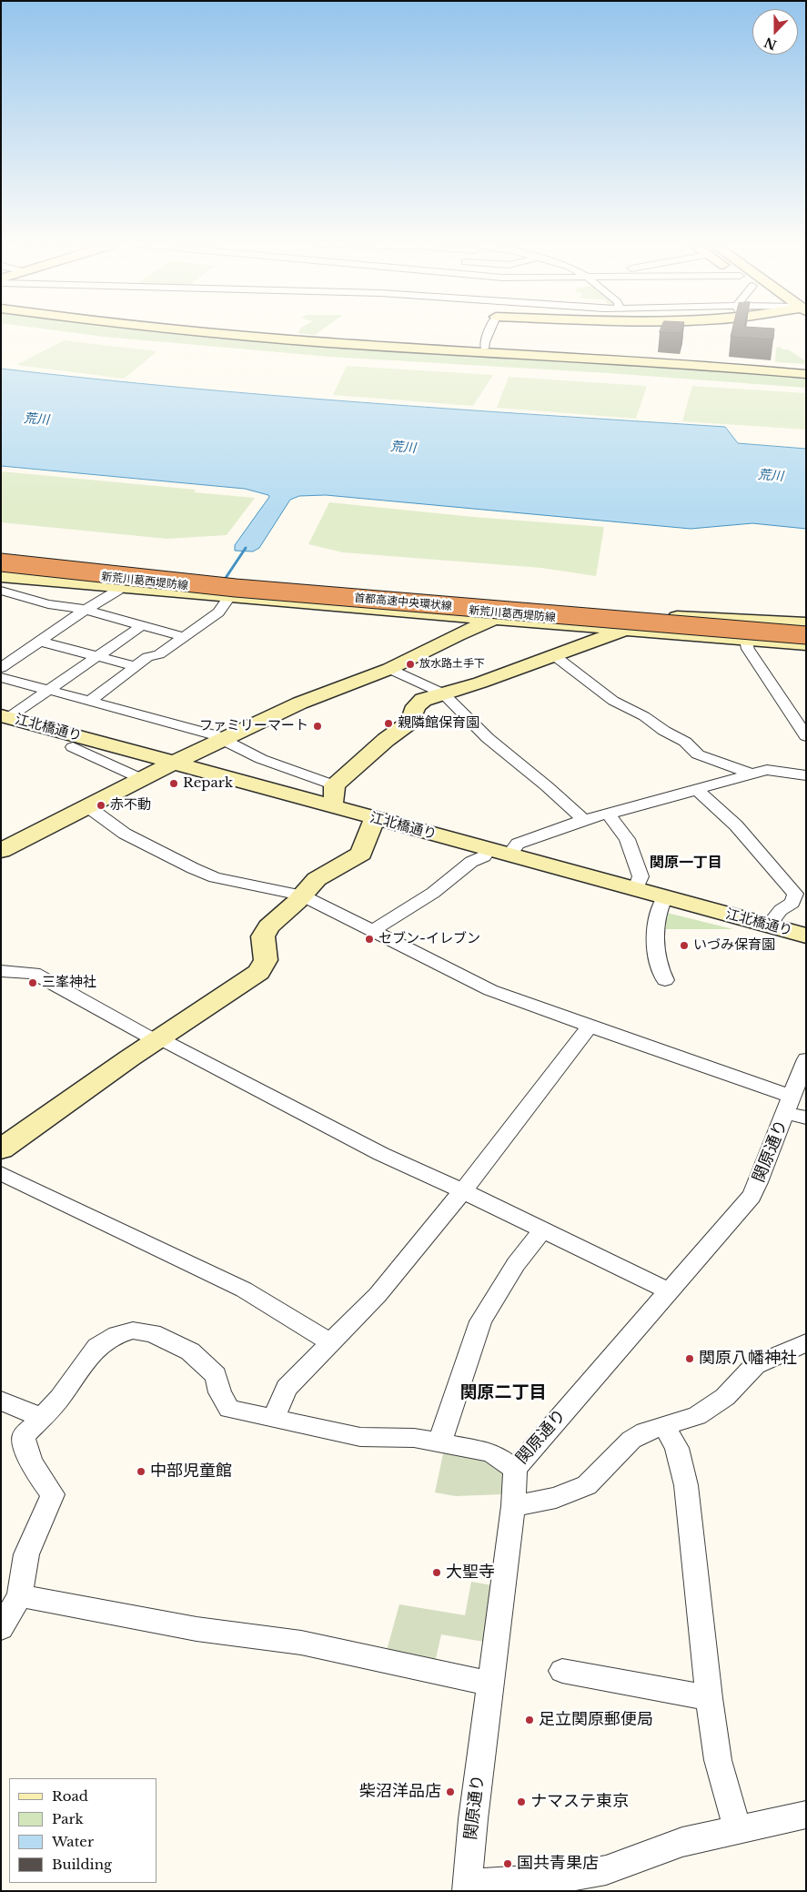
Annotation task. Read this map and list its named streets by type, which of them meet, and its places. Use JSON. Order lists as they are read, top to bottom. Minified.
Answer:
{"streets":{"highway":["首都高速中央環状線"],"main road":["新荒川葛西堤防線","江北橋通り"],"street":["関原通り"]},"crossings":[["新荒川葛西堤防線","首都高速中央環状線"]],"districts":["関原一丁目","関原二丁目"],"water":["荒川"],"places":["放水路土手下","親隣館保育園","ファミリーマート","Repark","赤不動","セブン-イレブン","いづみ保育園","三峯神社","関原八幡神社","中部児童館","大聖寺","足立関原郵便局","柴沼洋品店","ナマステ東京","国共青果店"],"legend":["Road","Park","Water","Building"],"north":"bottom"}
